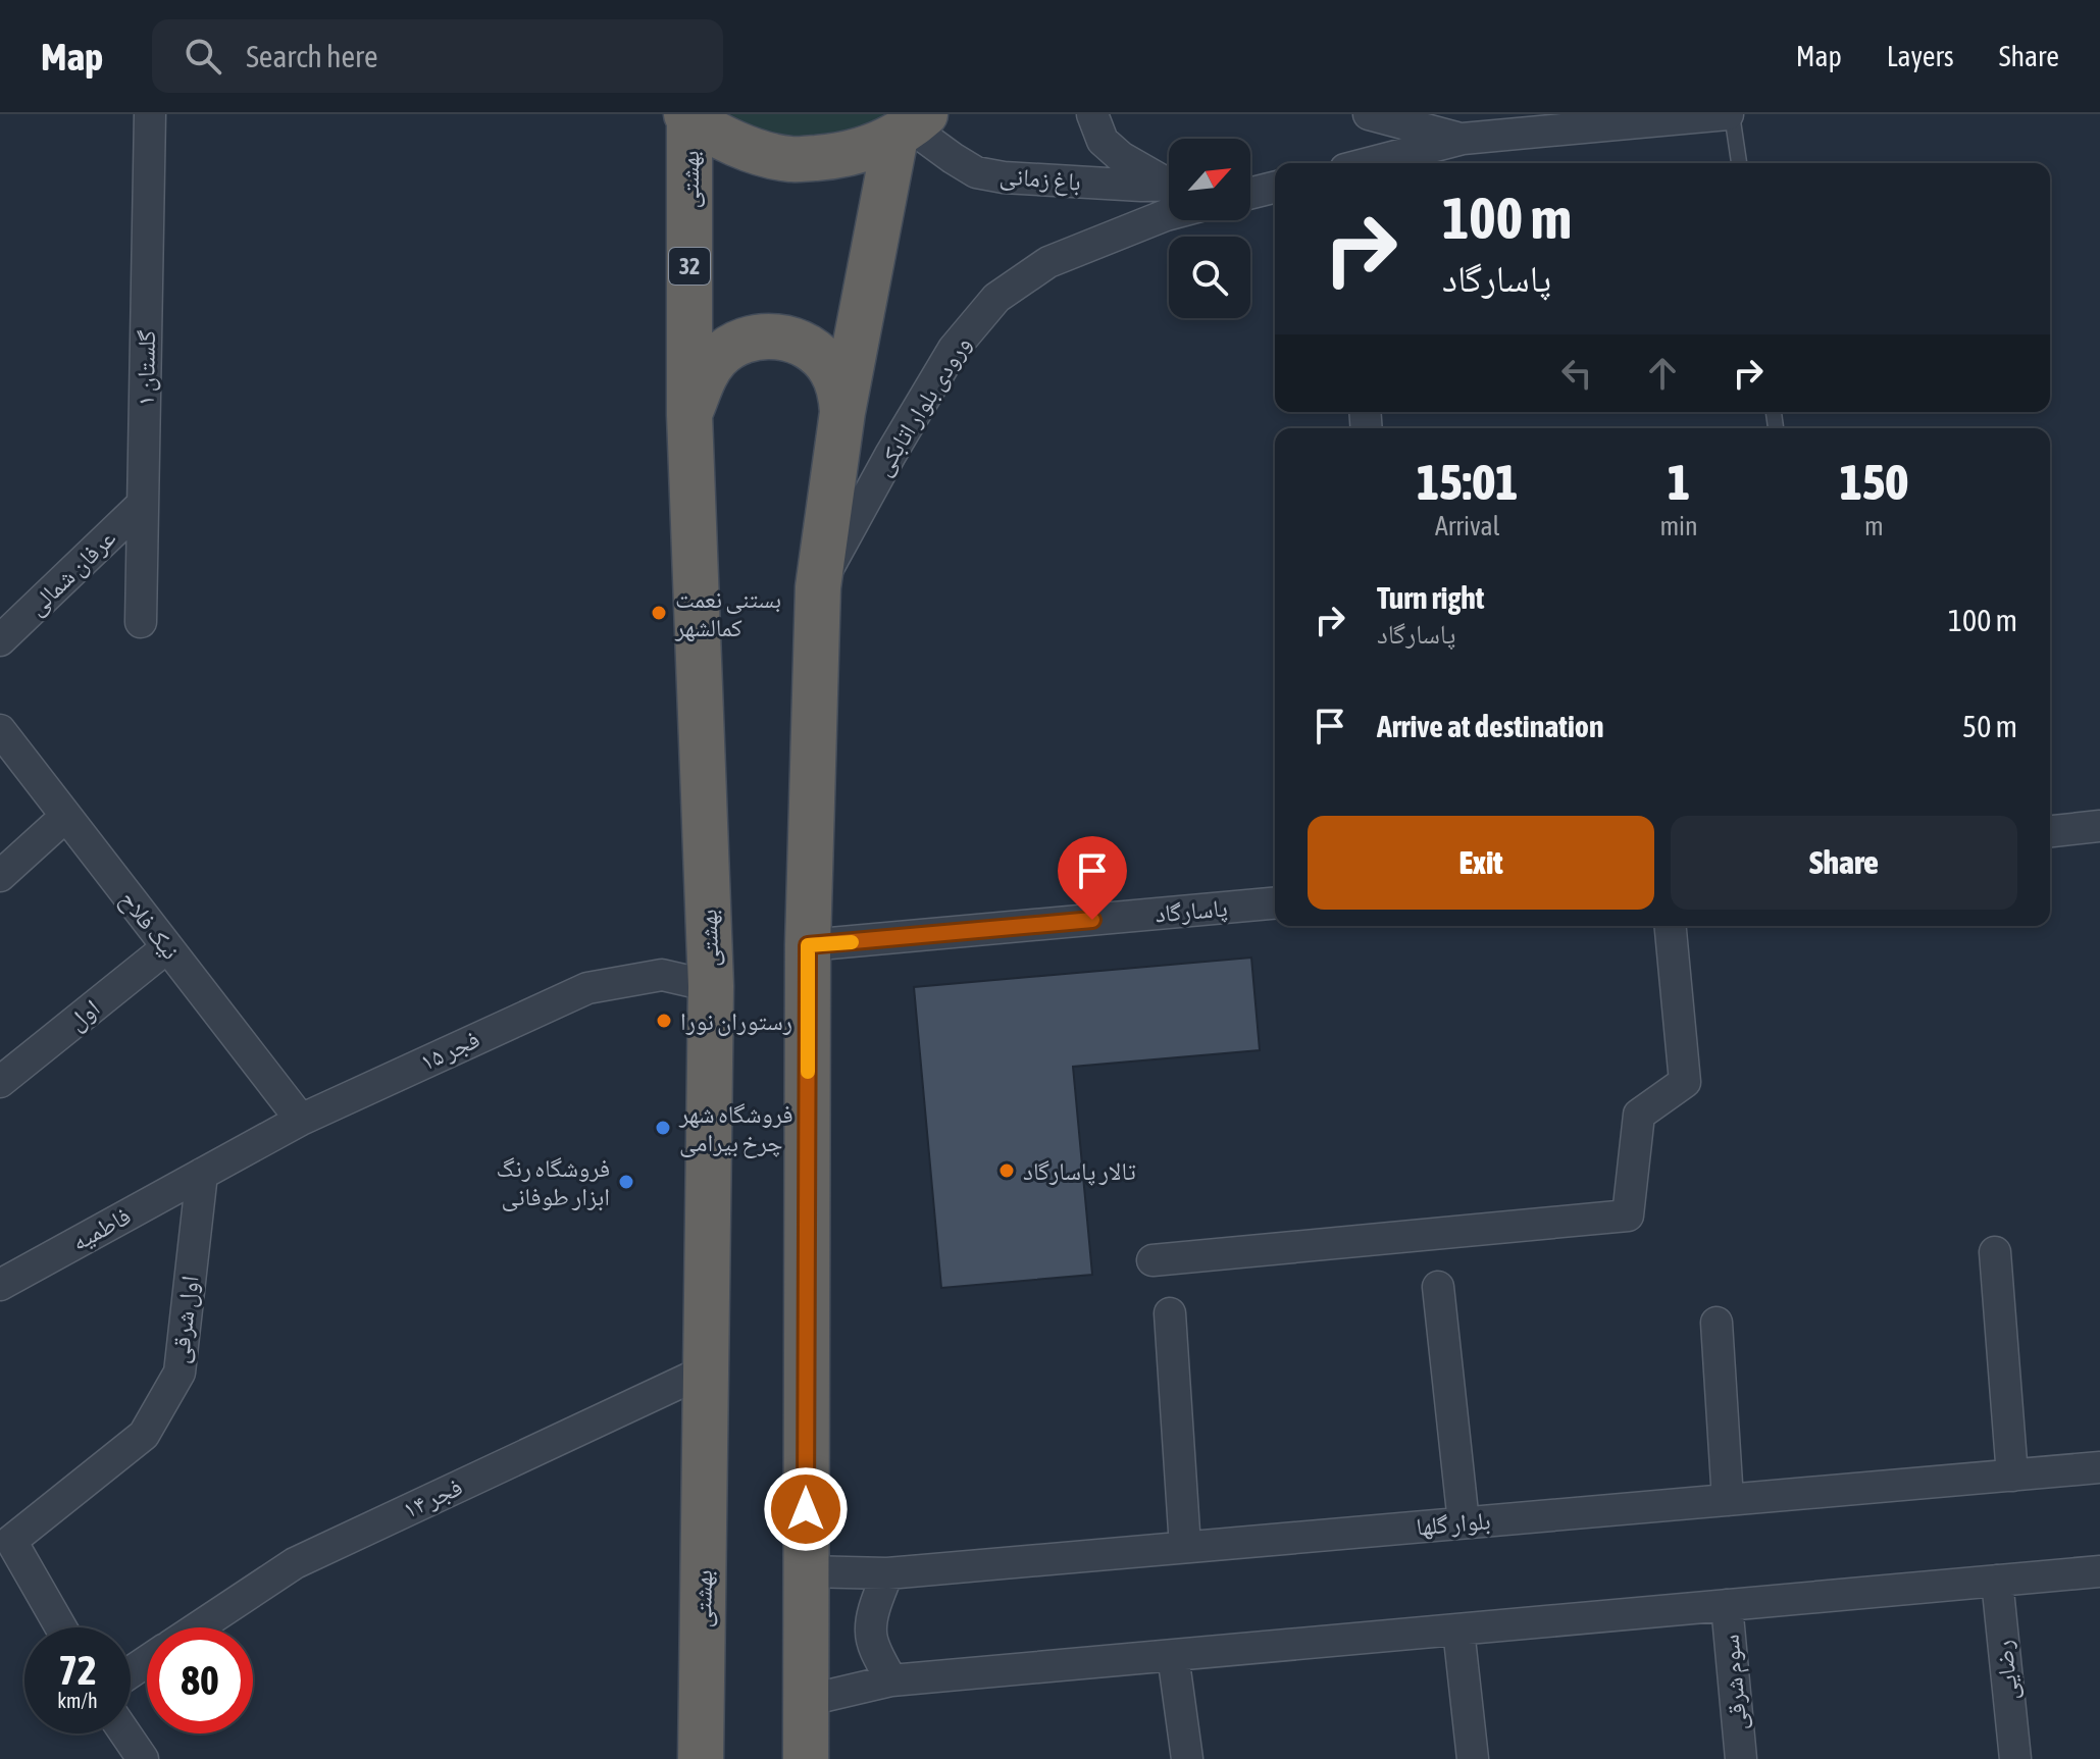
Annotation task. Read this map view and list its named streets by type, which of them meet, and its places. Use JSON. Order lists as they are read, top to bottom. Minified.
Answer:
{"streets":{"highway":["بهشتی","32"],"street":["باغ زمانی","گلستان ۱","ورودی بلوار اتابکی","عرفان شمالی","پاسارگاد","نیک فلاح","اول","فجر ۱۵","فاطمیه","اول شرقی","فجر ۱۴","بلوار گلها","رضایی","سوم شرقی"]},"crossings":[["باغ زمانی","32"],["بهشتی","32"],["بهشتی","فجر ۱۵"],["بهشتی","فجر ۱۴"],["گلستان ۱","عرفان شمالی"],["نیک فلاح","اول"],["نیک فلاح","فجر ۱۵"],["فجر ۱۵","فاطمیه"],["فجر ۱۵","اول شرقی"],["فاطمیه","اول شرقی"]],"places":["بستنی نعمت کمالشهر","رستوران نورا","فروشگاه شهر چرخ بیرامی","تالار پاسارگاد","فروشگاه رنگ ابزار طوفانی"],"north":"top right","page":{"header":"Map","search":"Search here","nav":["Map","Layers","Share"],"turn":["100 m","پاسارگاد"],"eta":["15:01","Arrival","1","min","150","m"],"list":[{"name":"Turn right","note":"پاسارگاد","value":"100 m"},{"name":"Arrive at destination","value":"50 m"}],"buttons":["Exit","Share"],"speed":"72 km/h","limit":"80"}}
